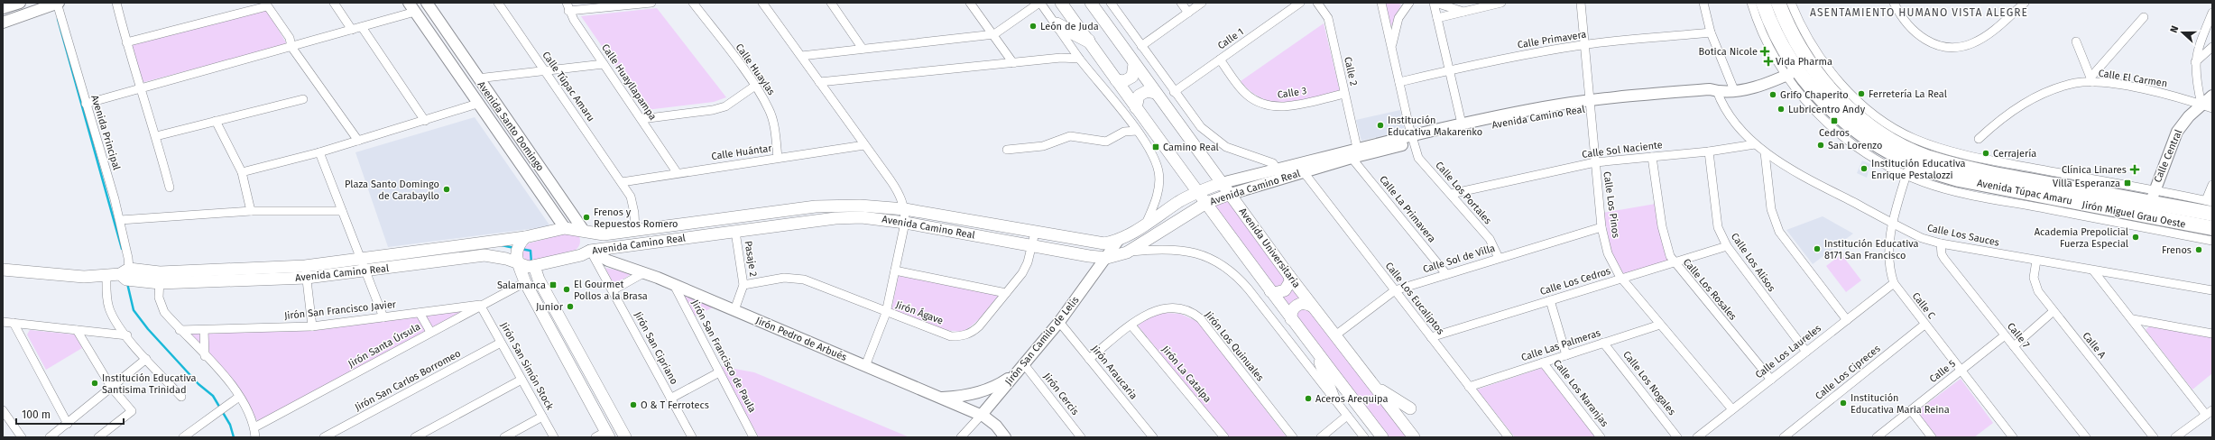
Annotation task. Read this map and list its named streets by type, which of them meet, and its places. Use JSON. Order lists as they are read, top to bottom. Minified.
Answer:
{"streets":{"highway":["Avenida Túpac Amaru"],"main road":["Avenida Camino Real","Avenida Santo Domingo","Avenida Universitaria"],"street":["Calle 1","Calle Primavera","Calle Huaylas","Calle 2","Calle El Carmen","Calle Huayllapampa","Calle Túpac Amaru","Calle 3","Avenida Principal","Calle Sol Naciente","Calle Huántar","Calle Central","Calle Los Portales","Calle Los Pinos","Calle La Primavera","Jirón Miguel Grau Oeste","Calle Los Sauces","Pasaje 2","Calle Sol de Villa","Calle Los Alisos","Calle Los Cedros","Calle Los Rosales","Calle Los Eucaliptos","Calle C","Jirón San Francisco Javier","Jirón Ágave","Calle 7","Jirón Pedro de Arbués","Jirón San Camilo de Lelis","Jirón Santa Úrsula","Calle Las Palmeras","Calle A","Jirón Los Quinuales","Jirón San Cipriano","Calle Los Laureles","Jirón San Francisco de Paula","Jirón San Simón Stock","Calle 5","Jirón Araucaria","Calle Los Cipreces","Jirón La Catalpa","Jirón San Carlos Borromeo","Calle Los Nogales","Calle Los Naranjas","Jirón Cercis"]},"crossings":[["Calle 1","Calle 3"],["Calle Primavera","Calle Los Portales"],["Calle Primavera","Calle Los Pinos"],["Calle Huaylas","Calle Huántar"],["Calle 2","Calle 3"],["Calle 2","Avenida Camino Real"],["Calle El Carmen","Calle Central"],["Calle Huayllapampa","Calle Huántar"],["Calle Túpac Amaru","Avenida Camino Real"],["Calle Túpac Amaru","Calle Huántar"],["Avenida Camino Real","Avenida Santo Domingo"],["Avenida Camino Real","Avenida Principal"],["Avenida Camino Real","Avenida Túpac Amaru"],["Avenida Camino Real","Calle Los Portales"],["Avenida Camino Real","Calle Los Pinos"],["Avenida Camino Real","Calle La Primavera"],["Avenida Camino Real","Calle Los Sauces"],["Avenida Camino Real","Avenida Universitaria"],["Avenida Camino Real","Pasaje 2"],["Avenida Camino Real","Calle Los Eucaliptos"],["Avenida Camino Real","Jirón Ágave"],["Avenida Camino Real","Jirón Pedro de Arbués"],["Avenida Camino Real","Jirón San Camilo de Lelis"],["Avenida Camino Real","Jirón San Cipriano"],["Avenida Santo Domingo","Jirón Pedro de Arbués"],["Avenida Santo Domingo","Jirón San Cipriano"],["Calle Sol Naciente","Calle Los Portales"],["Calle Sol Naciente","Calle Los Pinos"],["Calle Sol Naciente","Calle Los Sauces"],["Calle Sol Naciente","Calle Los Alisos"],["Calle Sol Naciente","Calle Los Rosales"],["Calle Central","Avenida Túpac Amaru"],["Calle Central","Jirón Miguel Grau Oeste"],["Avenida Túpac Amaru","Jirón Miguel Grau Oeste"],["Avenida Túpac Amaru","Calle C"],["Calle Los Portales","Calle Sol de Villa"],["Calle Los Pinos","Calle Sol de Villa"],["Calle Los Pinos","Calle Los Cedros"],["Calle Los Pinos","Calle Las Palmeras"],["Calle Los Pinos","Calle Los Laureles"],["Calle La Primavera","Calle Sol de Villa"],["Calle Los Sauces","Calle C"],["Calle Los Sauces","Calle 7"],["Calle Los Sauces","Calle A"],["Avenida Universitaria","Calle Sol de Villa"],["Pasaje 2","Jirón Ágave"],["Pasaje 2","Jirón Pedro de Arbués"],["Calle Sol de Villa","Calle Los Eucaliptos"],["Calle Los Alisos","Calle Los Cedros"],["Calle Los Alisos","Calle Los Laureles"],["Calle Los Cedros","Calle Los Rosales"],["Calle Los Cedros","Calle Los Eucaliptos"],["Calle Los Rosales","Calle Los Laureles"],["Calle Los Eucaliptos","Calle Las Palmeras"],["Calle C","Calle Los Laureles"],["Calle C","Calle 5"],["Calle C","Calle Los Cipreces"],["Jirón San Francisco Javier","Jirón Santa Úrsula"],["Jirón San Francisco Javier","Jirón San Simón Stock"],["Calle 7","Calle 5"],["Jirón Pedro de Arbués","Jirón San Camilo de Lelis"],["Jirón Pedro de Arbués","Jirón San Cipriano"],["Jirón Pedro de Arbués","Jirón San Francisco de Paula"],["Jirón San Camilo de Lelis","Jirón Araucaria"],["Jirón San Camilo de Lelis","Jirón Cercis"],["Jirón Santa Úrsula","Jirón San Simón Stock"],["Calle Las Palmeras","Calle Los Nogales"],["Calle Las Palmeras","Calle Los Naranjas"],["Jirón Los Quinuales","Jirón Araucaria"],["Jirón Los Quinuales","Jirón La Catalpa"],["Jirón San Simón Stock","Jirón San Carlos Borromeo"]],"districts":["ASENTAMIENTO HUMANO VISTA ALEGRE"],"places":{"other":["León de Juda","Ferretería La Real","Grifo Chaperito","Lubricentro Andy","Institución Educativa Makarenko","San Lorenzo","Cerrajería","Institución Educativa Enrique Pestalozzi","Plaza Santo Domingo de Carabayllo","Frenos y Repuestos Romero","Academia Prepolicial Fuerza Especial","Institución Educativa 8171 San Francisco","Frenos","El Gourmet Pollos a la Brasa","Junior","Institución Educativa Santisima Trinidad","Aceros Arequipa","Institución Educativa Maria Reina","O & T Ferrotecs"],"health":["Botica Nicole","Vida Pharma","Clínica Linares"],"transit":["Cedros","Camino Real","Villa Esperanza","Salamanca"]},"scale_bar":"100 m","north":"left"}
